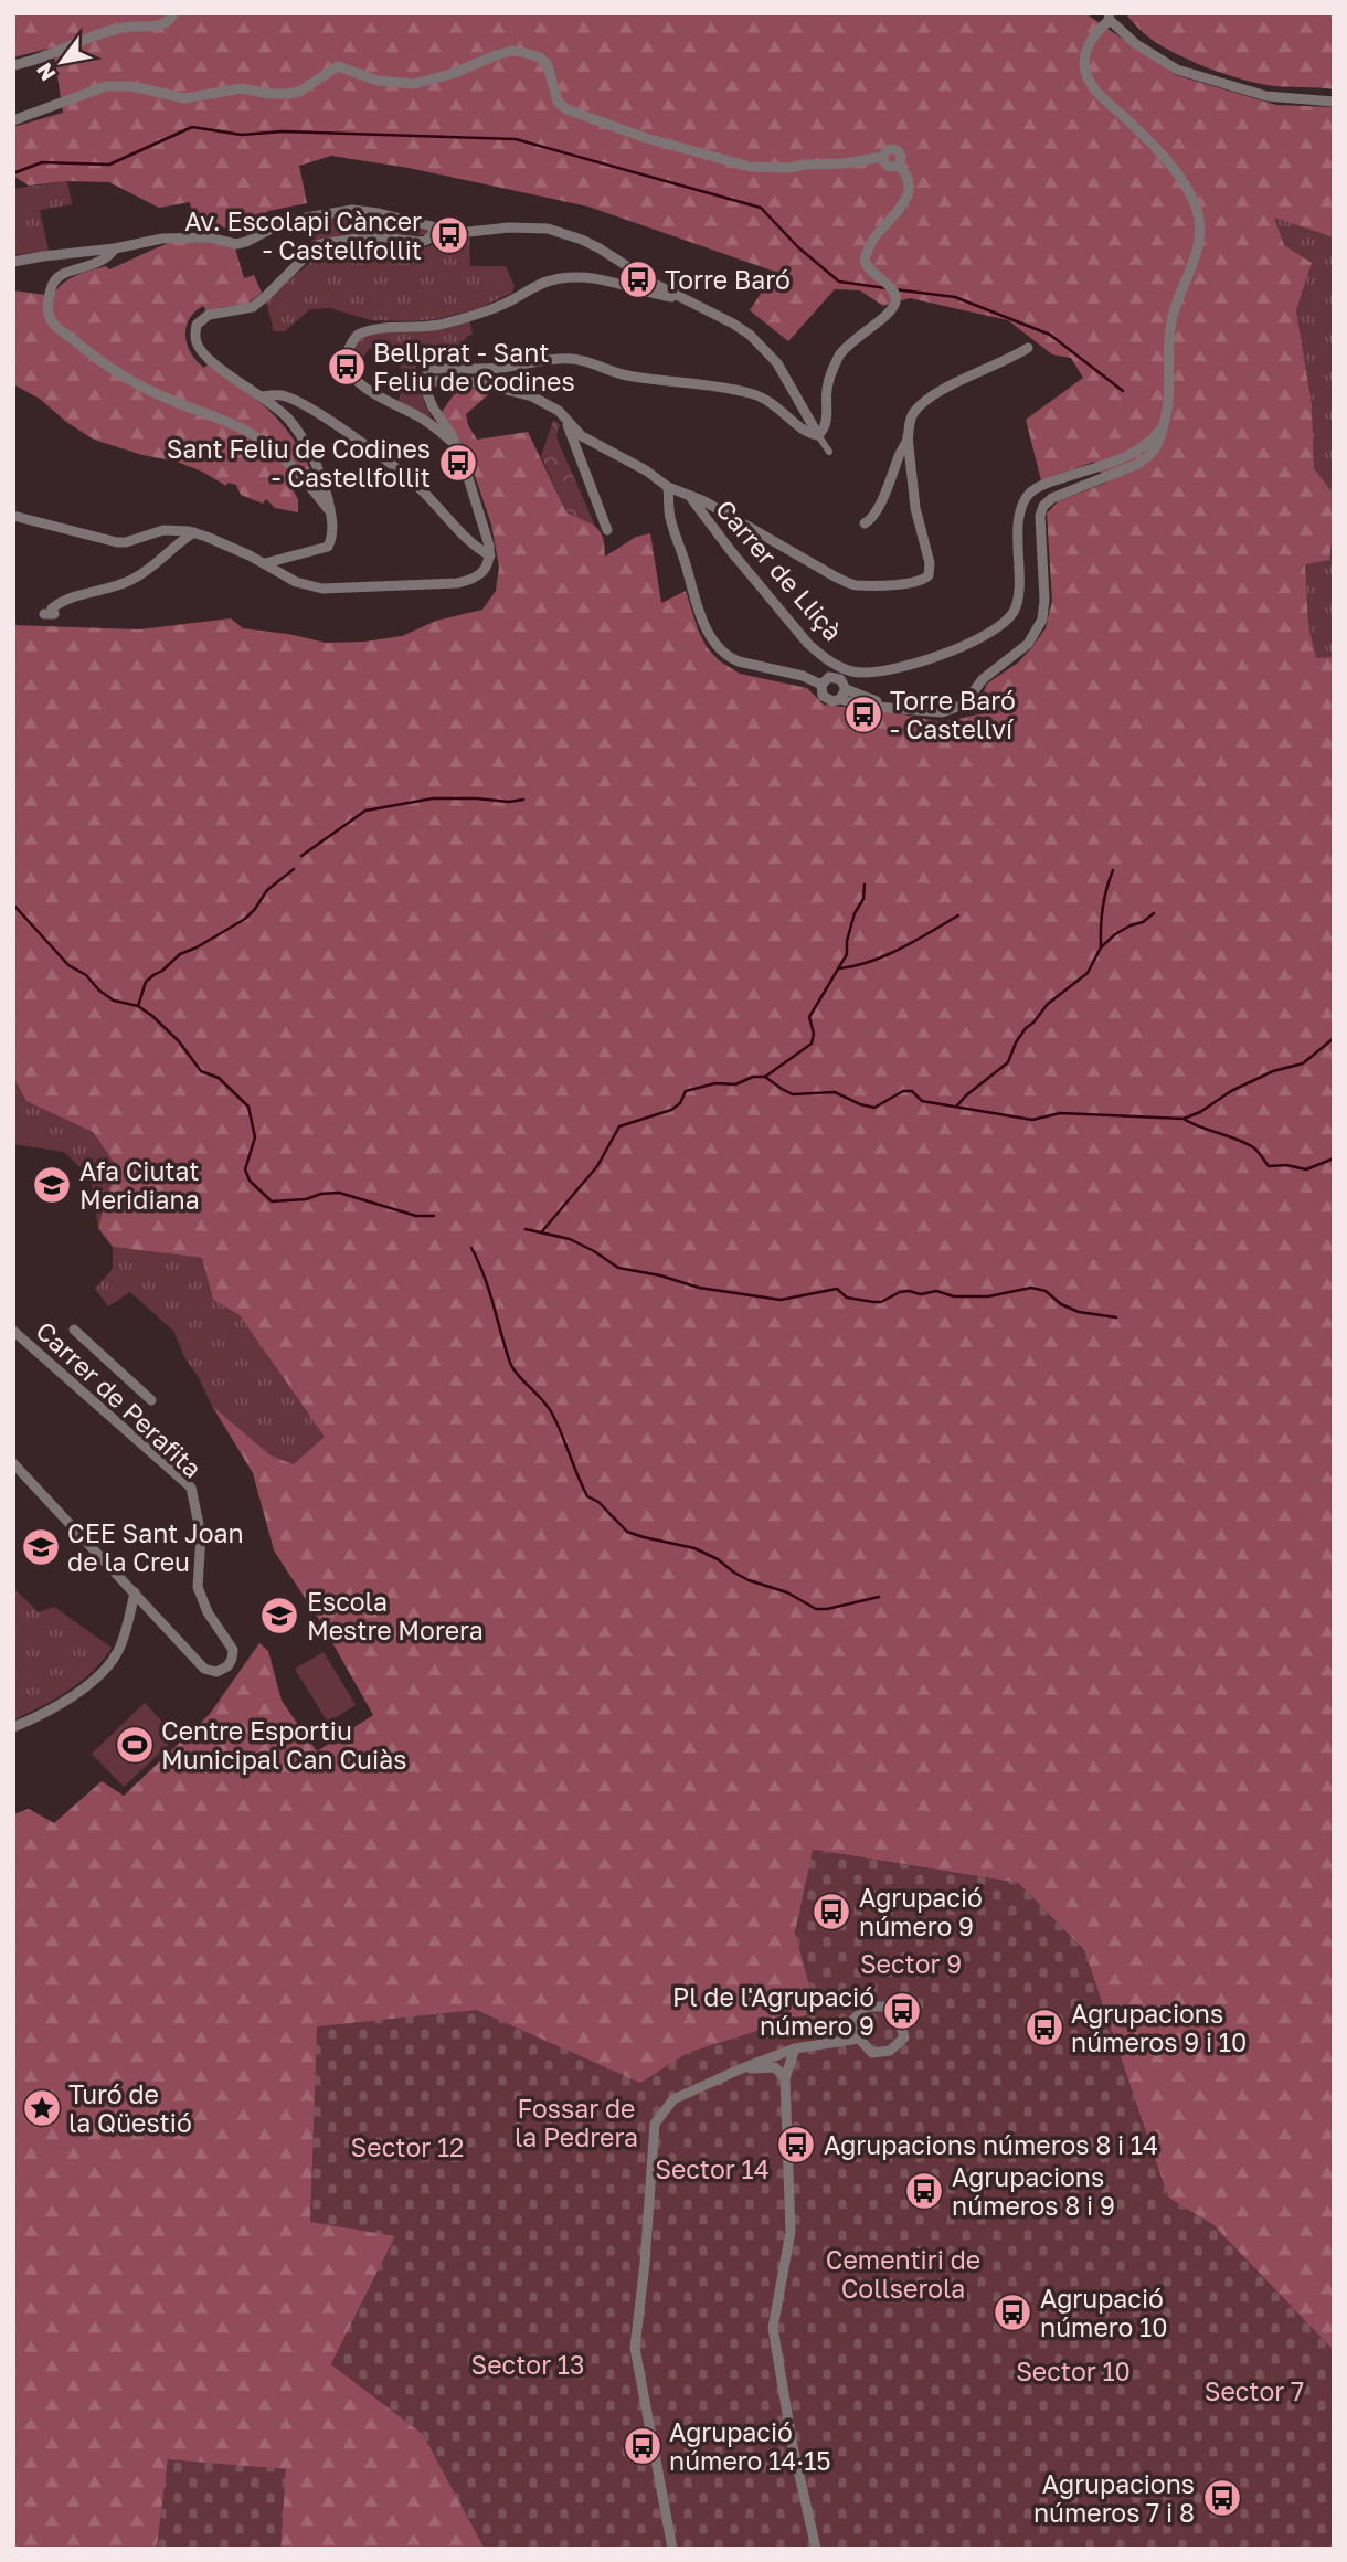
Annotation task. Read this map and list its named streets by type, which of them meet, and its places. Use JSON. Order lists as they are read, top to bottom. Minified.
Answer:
{"streets":{"street":["Carrer de Lliçà","Carrer de Perafita"]},"parks":["Sector 9","Fossar de la Pedrera","Sector 12","Sector 14","Cementiri de Collserola","Sector 13","Sector 10","Sector 7"],"places":{"bus stop":["Av. Escolapi Càncer - Castellfollit","Torre Baró","Bellprat - Sant Feliu de Codines","Sant Feliu de Codines - Castellfollit","Torre Baró - Castellví","Agrupació número 9","Pl de l'Agrupació número 9","Agrupacions números 9 i 10","Agrupacions números 8 i 14","Agrupacions números 8 i 9","Agrupació número 10","Agrupació número 14·15","Agrupacions números 7 i 8"],"school or university":["Afa Ciutat Meridiana","CEE Sant Joan de la Creu","Escola Mestre Morera"],"sports":["Centre Esportiu Municipal Can Cuiàs"],"place":["Turó de la Qüestió"]},"north":"bottom left"}
